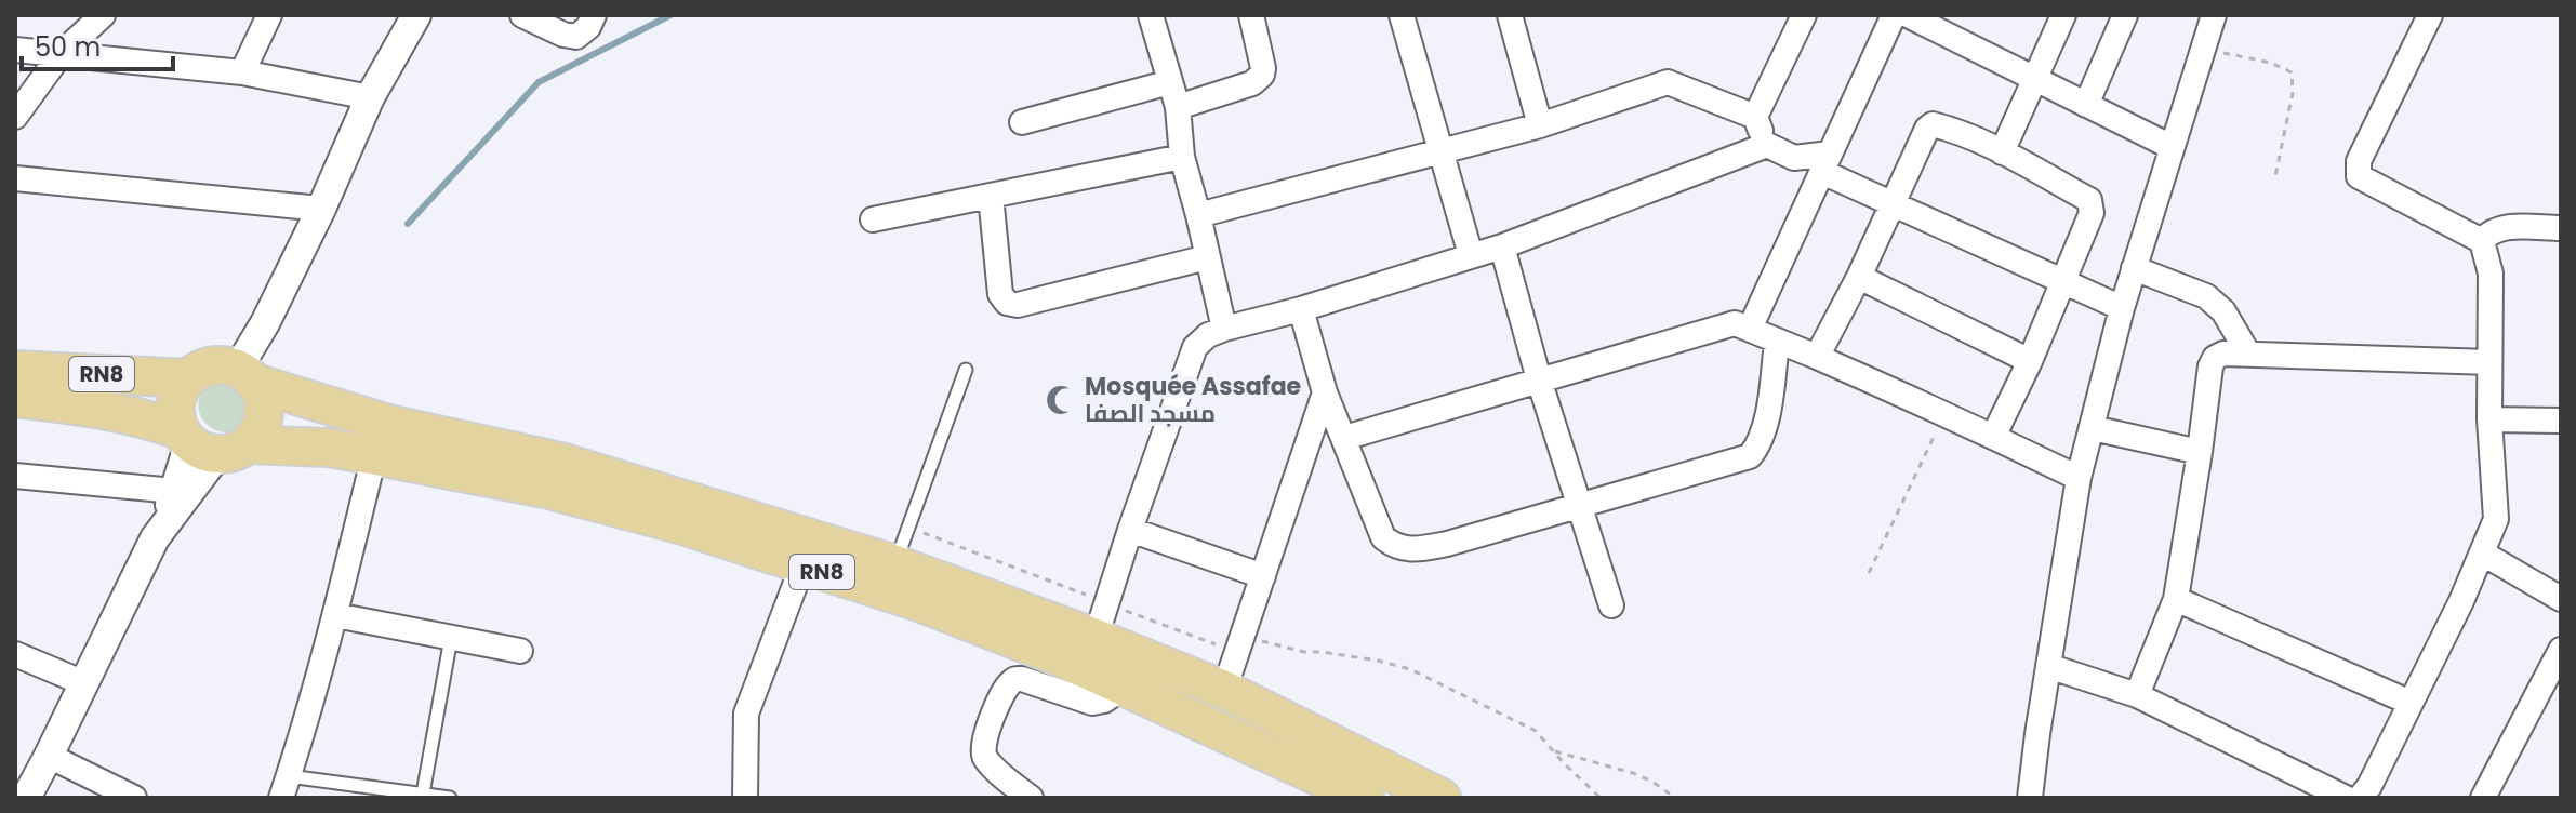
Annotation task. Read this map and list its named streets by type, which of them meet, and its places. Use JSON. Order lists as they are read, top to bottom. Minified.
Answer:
{"streets":{"main road":["RN8"]},"places":{"mosque":["Mosquée Assafae مسجد الصفا"]},"scale_bar":"50 m"}
